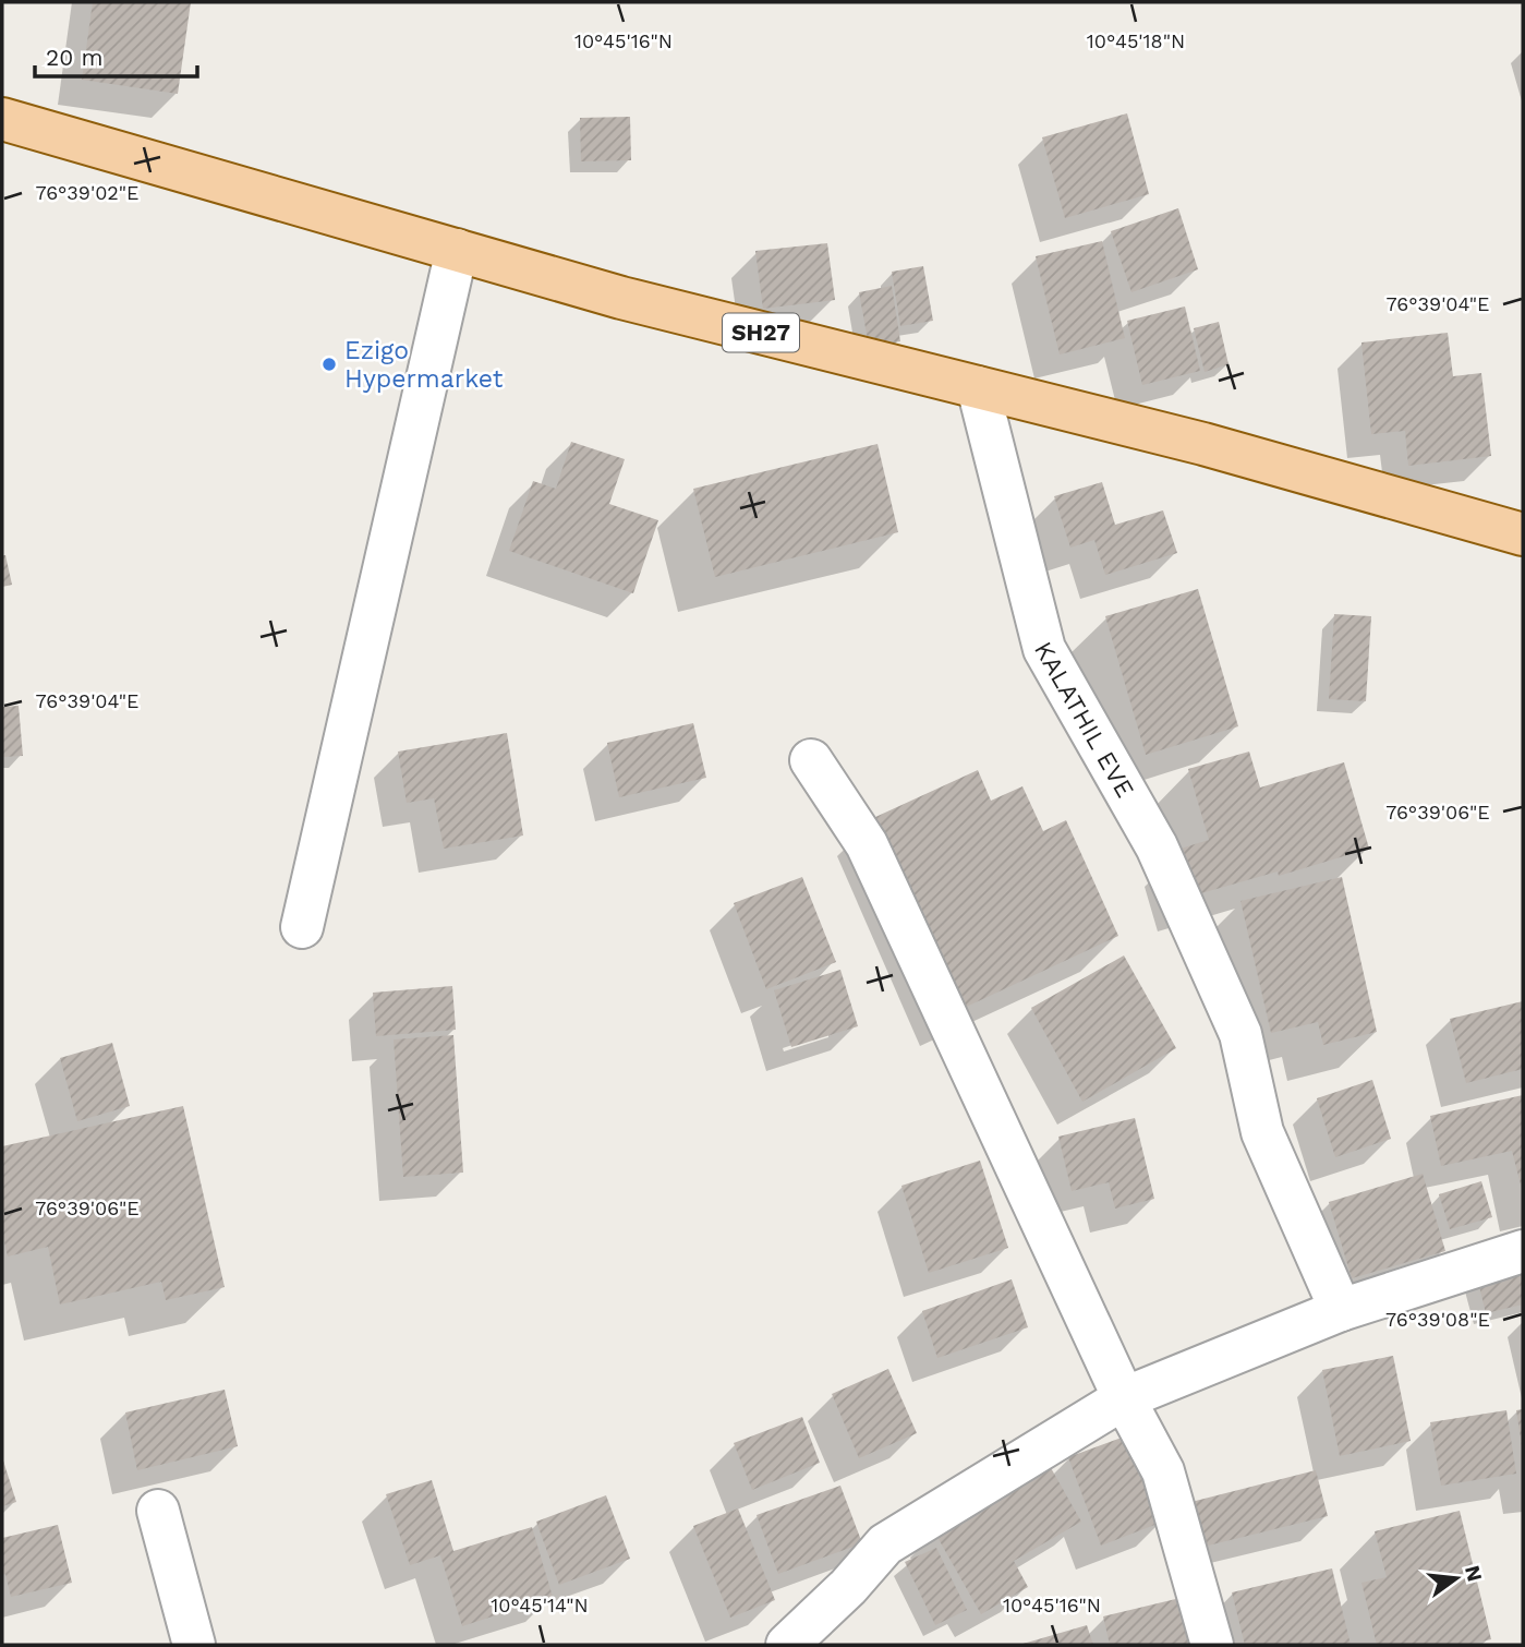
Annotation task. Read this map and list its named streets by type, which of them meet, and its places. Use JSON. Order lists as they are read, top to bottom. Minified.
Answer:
{"streets":{"main road":["SH27"],"street":["KALATHIL EVE"]},"crossings":[["SH27","KALATHIL EVE"]],"places":["Ezigo Hypermarket"],"scale_bar":"20 m","north":"right","coordinates":["10°45'16\"N","10°45'18\"N","76°39'02\"E","76°39'04\"E","76°39'06\"E","76°39'08\"E","10°45'14\"N"]}
